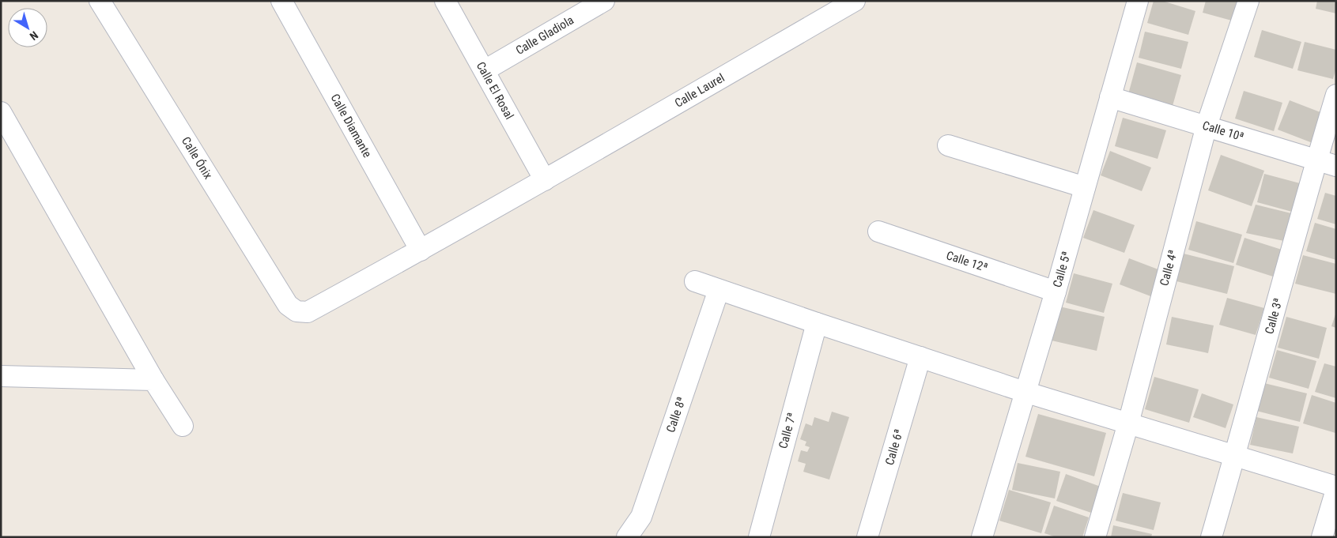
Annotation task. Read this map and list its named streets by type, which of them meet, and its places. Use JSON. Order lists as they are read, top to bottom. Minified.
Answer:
{"streets":{"street":["Calle Gladiola","Calle El Rosal","Calle Laurel","Calle Diamante","Calle 10ª","Calle Ónix","Calle 12ª","Calle 4ª","Calle 5ª","Calle 3ª","Calle 8ª","Calle 7ª","Calle 6ª"]},"crossings":[["Calle Gladiola","Calle El Rosal"],["Calle El Rosal","Calle Laurel"],["Calle Laurel","Calle Diamante"],["Calle Laurel","Calle Ónix"],["Calle 10ª","Calle 4ª"],["Calle 10ª","Calle 5ª"],["Calle 10ª","Calle 3ª"],["Calle 12ª","Calle 5ª"]],"north":"bottom right"}
